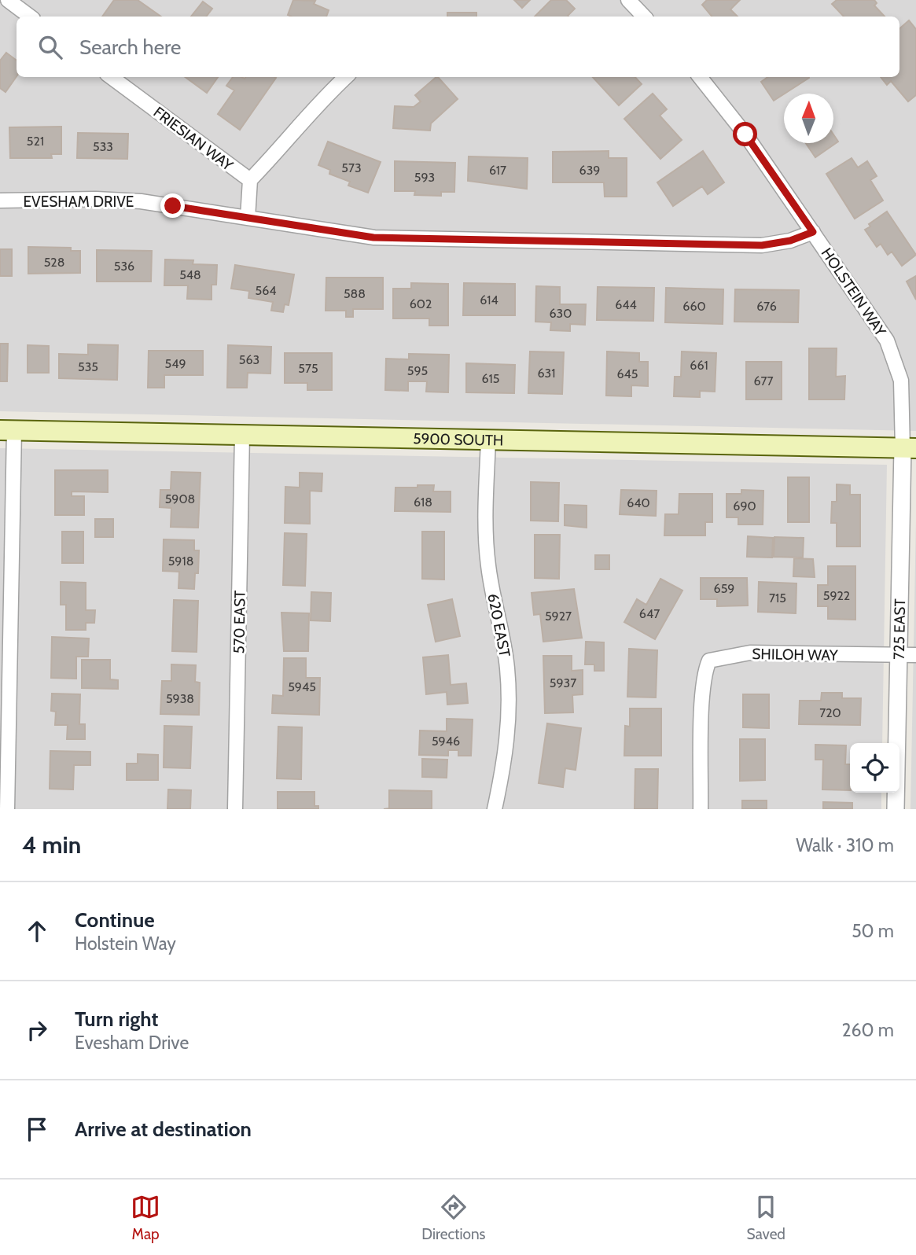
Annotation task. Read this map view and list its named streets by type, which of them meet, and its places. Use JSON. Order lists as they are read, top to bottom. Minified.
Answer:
{"streets":{"main road":["5900 SOUTH"],"street":["FRIESIAN WAY","EVESHAM DRIVE","HOLSTEIN WAY","570 EAST","620 EAST","725 EAST","SHILOH WAY"]},"crossings":[["EVESHAM DRIVE","HOLSTEIN WAY"],["HOLSTEIN WAY","5900 SOUTH"],["HOLSTEIN WAY","725 EAST"],["5900 SOUTH","570 EAST"],["5900 SOUTH","620 EAST"],["5900 SOUTH","725 EAST"],["725 EAST","SHILOH WAY"]],"house_numbers":["521","533","573","617","639","593","528","536","548","564","588","614","602","644","660","676","630","563","549","661","535","575","595","631","645","615","677","5908","618","640","690","5918","659","5922","715","647","5927","5937","5945","5938","720","5946"],"north":"top","page":{"search":"Search here","heading":["4 min","Walk · 310 m"],"list":[["Continue","Holstein Way","50 m"],["Turn right","Evesham Drive","260 m"],"Arrive at destination"],"nav":["Map","Directions","Saved"]}}
